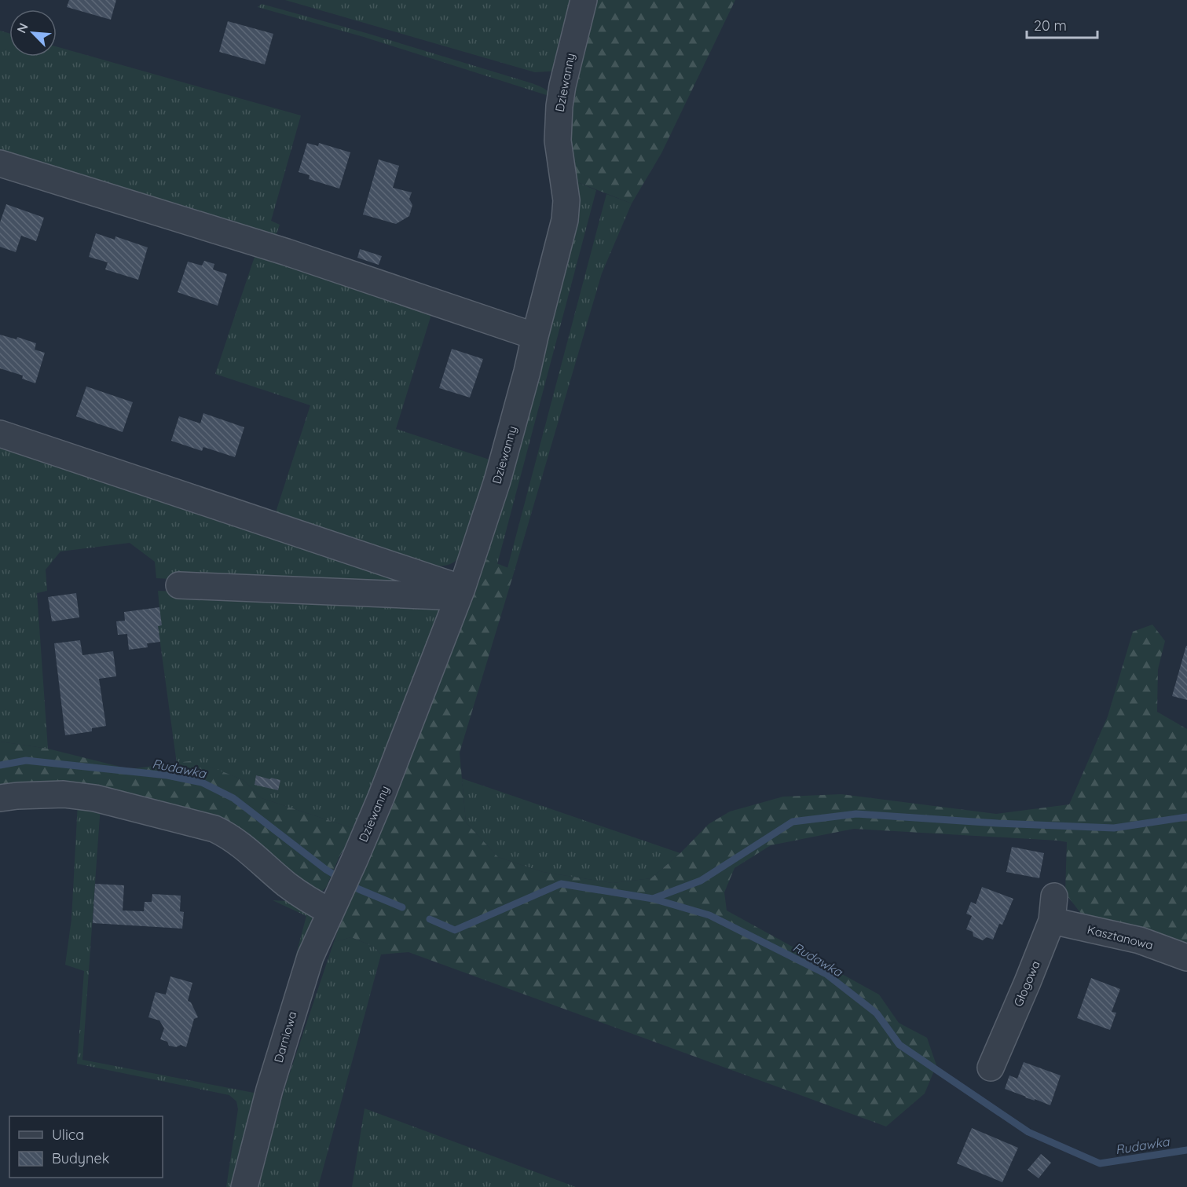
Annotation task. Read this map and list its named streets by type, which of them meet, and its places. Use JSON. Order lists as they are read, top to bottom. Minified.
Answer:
{"streets":{"street":["Dziewanny","Kasztanowa","Głogowa","Darniowa"]},"crossings":[["Dziewanny","Darniowa"],["Kasztanowa","Głogowa"]],"water":["Rudawka"],"legend":["Ulica","Budynek"],"scale_bar":"20 m","north":"top left"}
